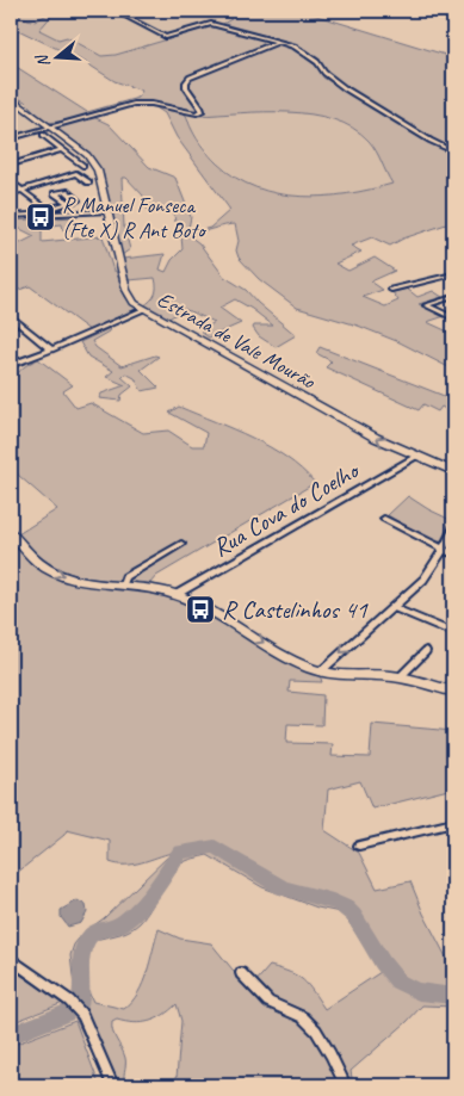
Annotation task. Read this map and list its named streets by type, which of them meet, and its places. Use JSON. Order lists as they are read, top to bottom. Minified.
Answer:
{"streets":{"street":["Estrada de Vale Mourão","Rua Cova do Coelho"]},"crossings":[["Estrada de Vale Mourão","Rua Cova do Coelho"]],"one_way":["Estrada de Vale Mourão"],"places":{"bus stop":["R Manuel Fonseca (Fte X) R Ant Boto","R Castelinhos 41"]},"north":"left"}
